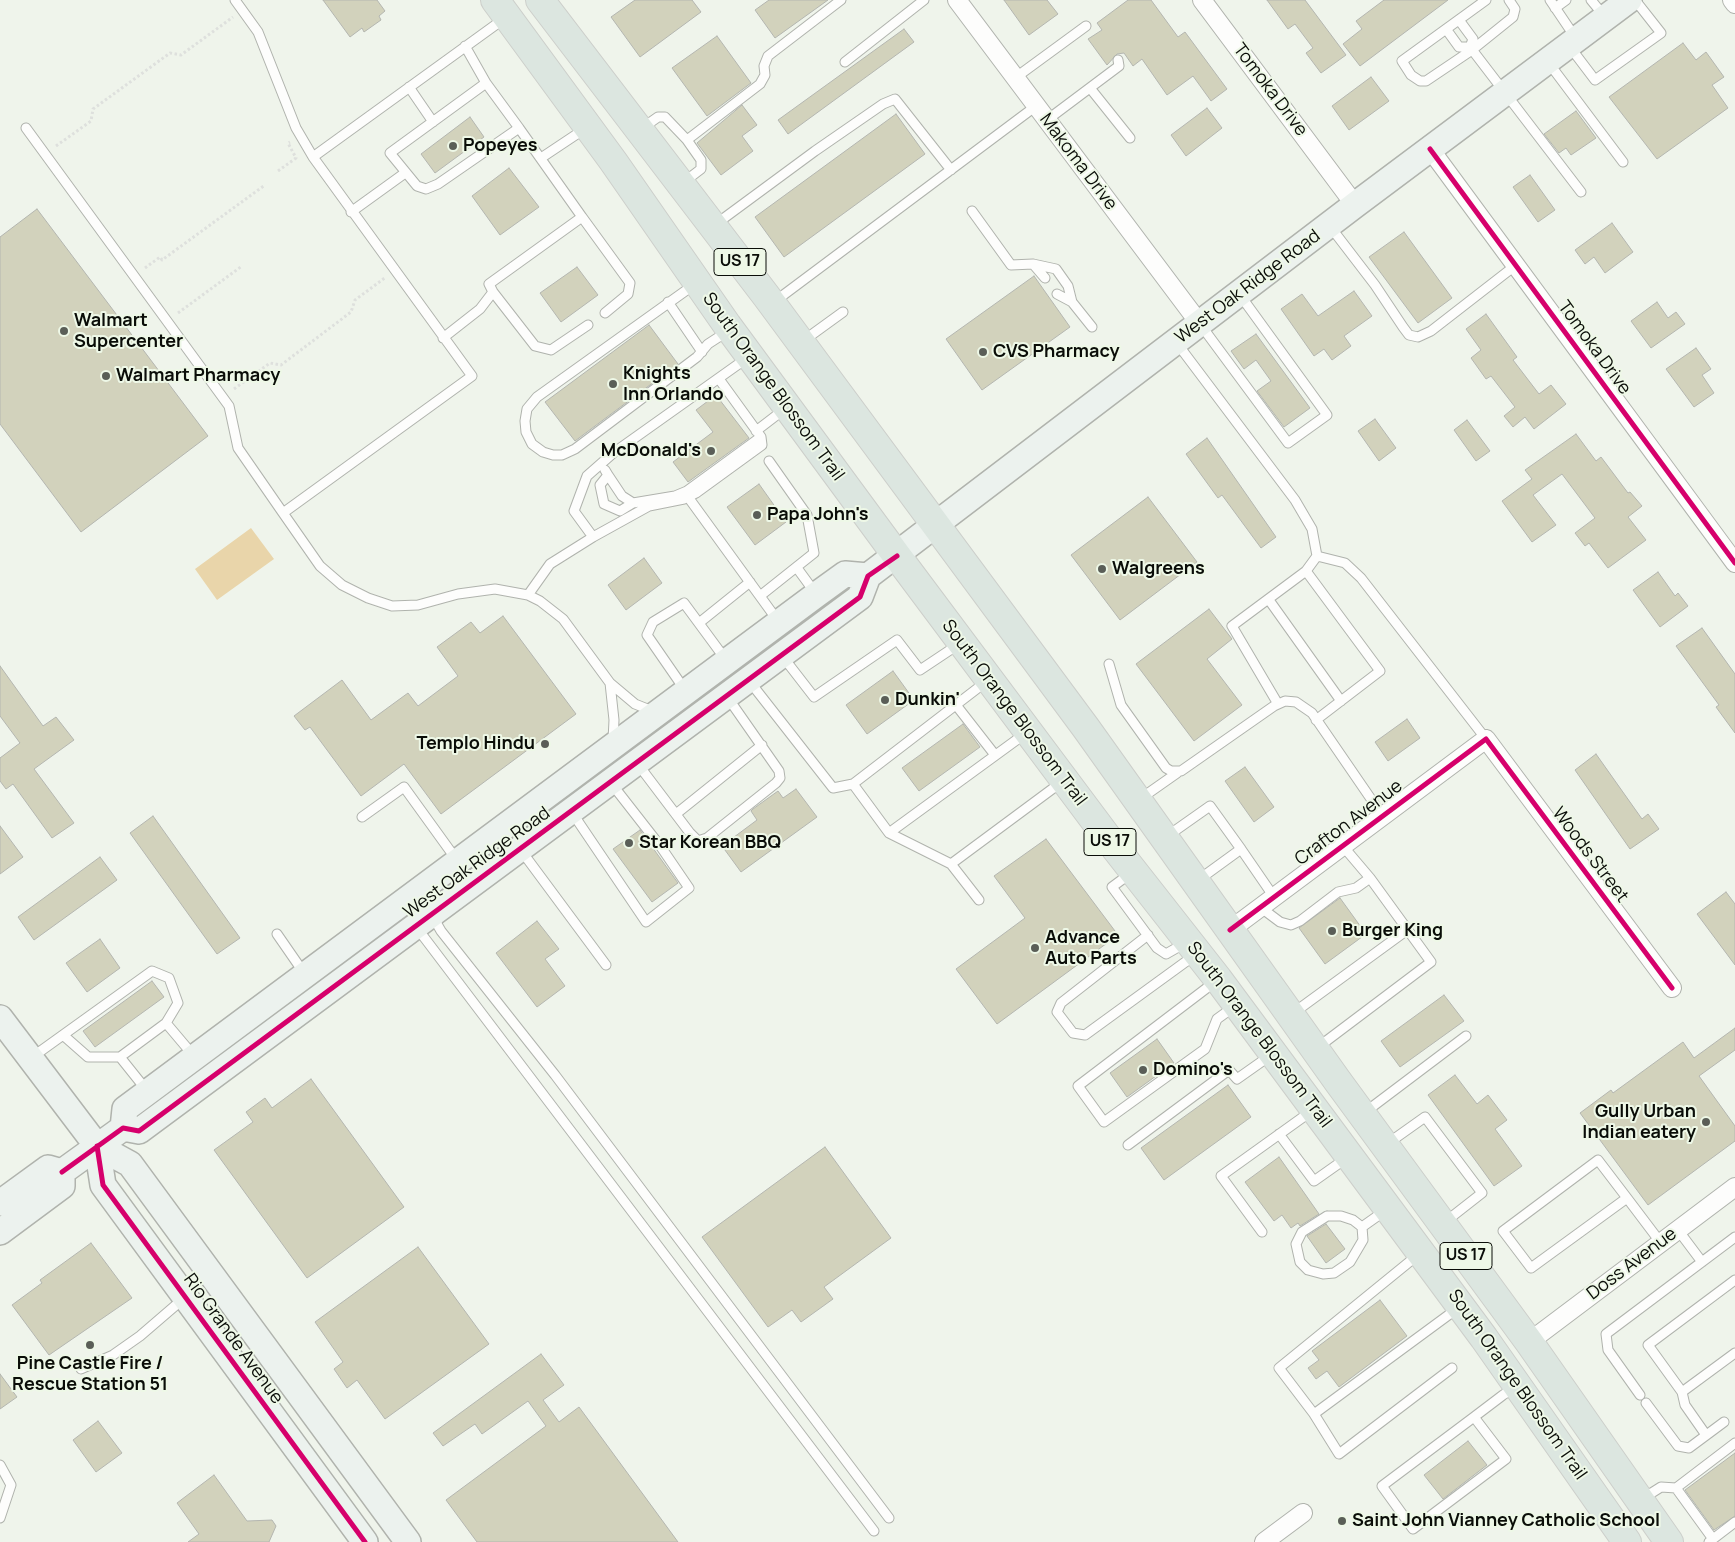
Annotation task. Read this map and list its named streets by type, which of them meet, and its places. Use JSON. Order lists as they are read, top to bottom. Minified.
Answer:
{"streets":{"main road":["US 17","South Orange Blossom Trail"],"street":["Tomoka Drive","Makoma Drive","West Oak Ridge Road","Crafton Avenue","Woods Street","Doss Avenue","Rio Grande Avenue"]},"crossings":[["Tomoka Drive","West Oak Ridge Road"],["Makoma Drive","West Oak Ridge Road"],["West Oak Ridge Road","South Orange Blossom Trail"],["West Oak Ridge Road","Rio Grande Avenue"],["South Orange Blossom Trail","Crafton Avenue"],["South Orange Blossom Trail","Doss Avenue"],["Crafton Avenue","Woods Street"]],"places":["Popeyes","Walmart Supercenter","CVS Pharmacy","Walmart Pharmacy","Knights Inn Orlando","McDonald's","Papa John's","Walgreens","Dunkin'","Templo Hindu","Star Korean BBQ","Burger King","Advance Auto Parts","Domino's","Gully Urban Indian eatery","Pine Castle Fire / Rescue Station 51","Saint John Vianney Catholic School"]}
